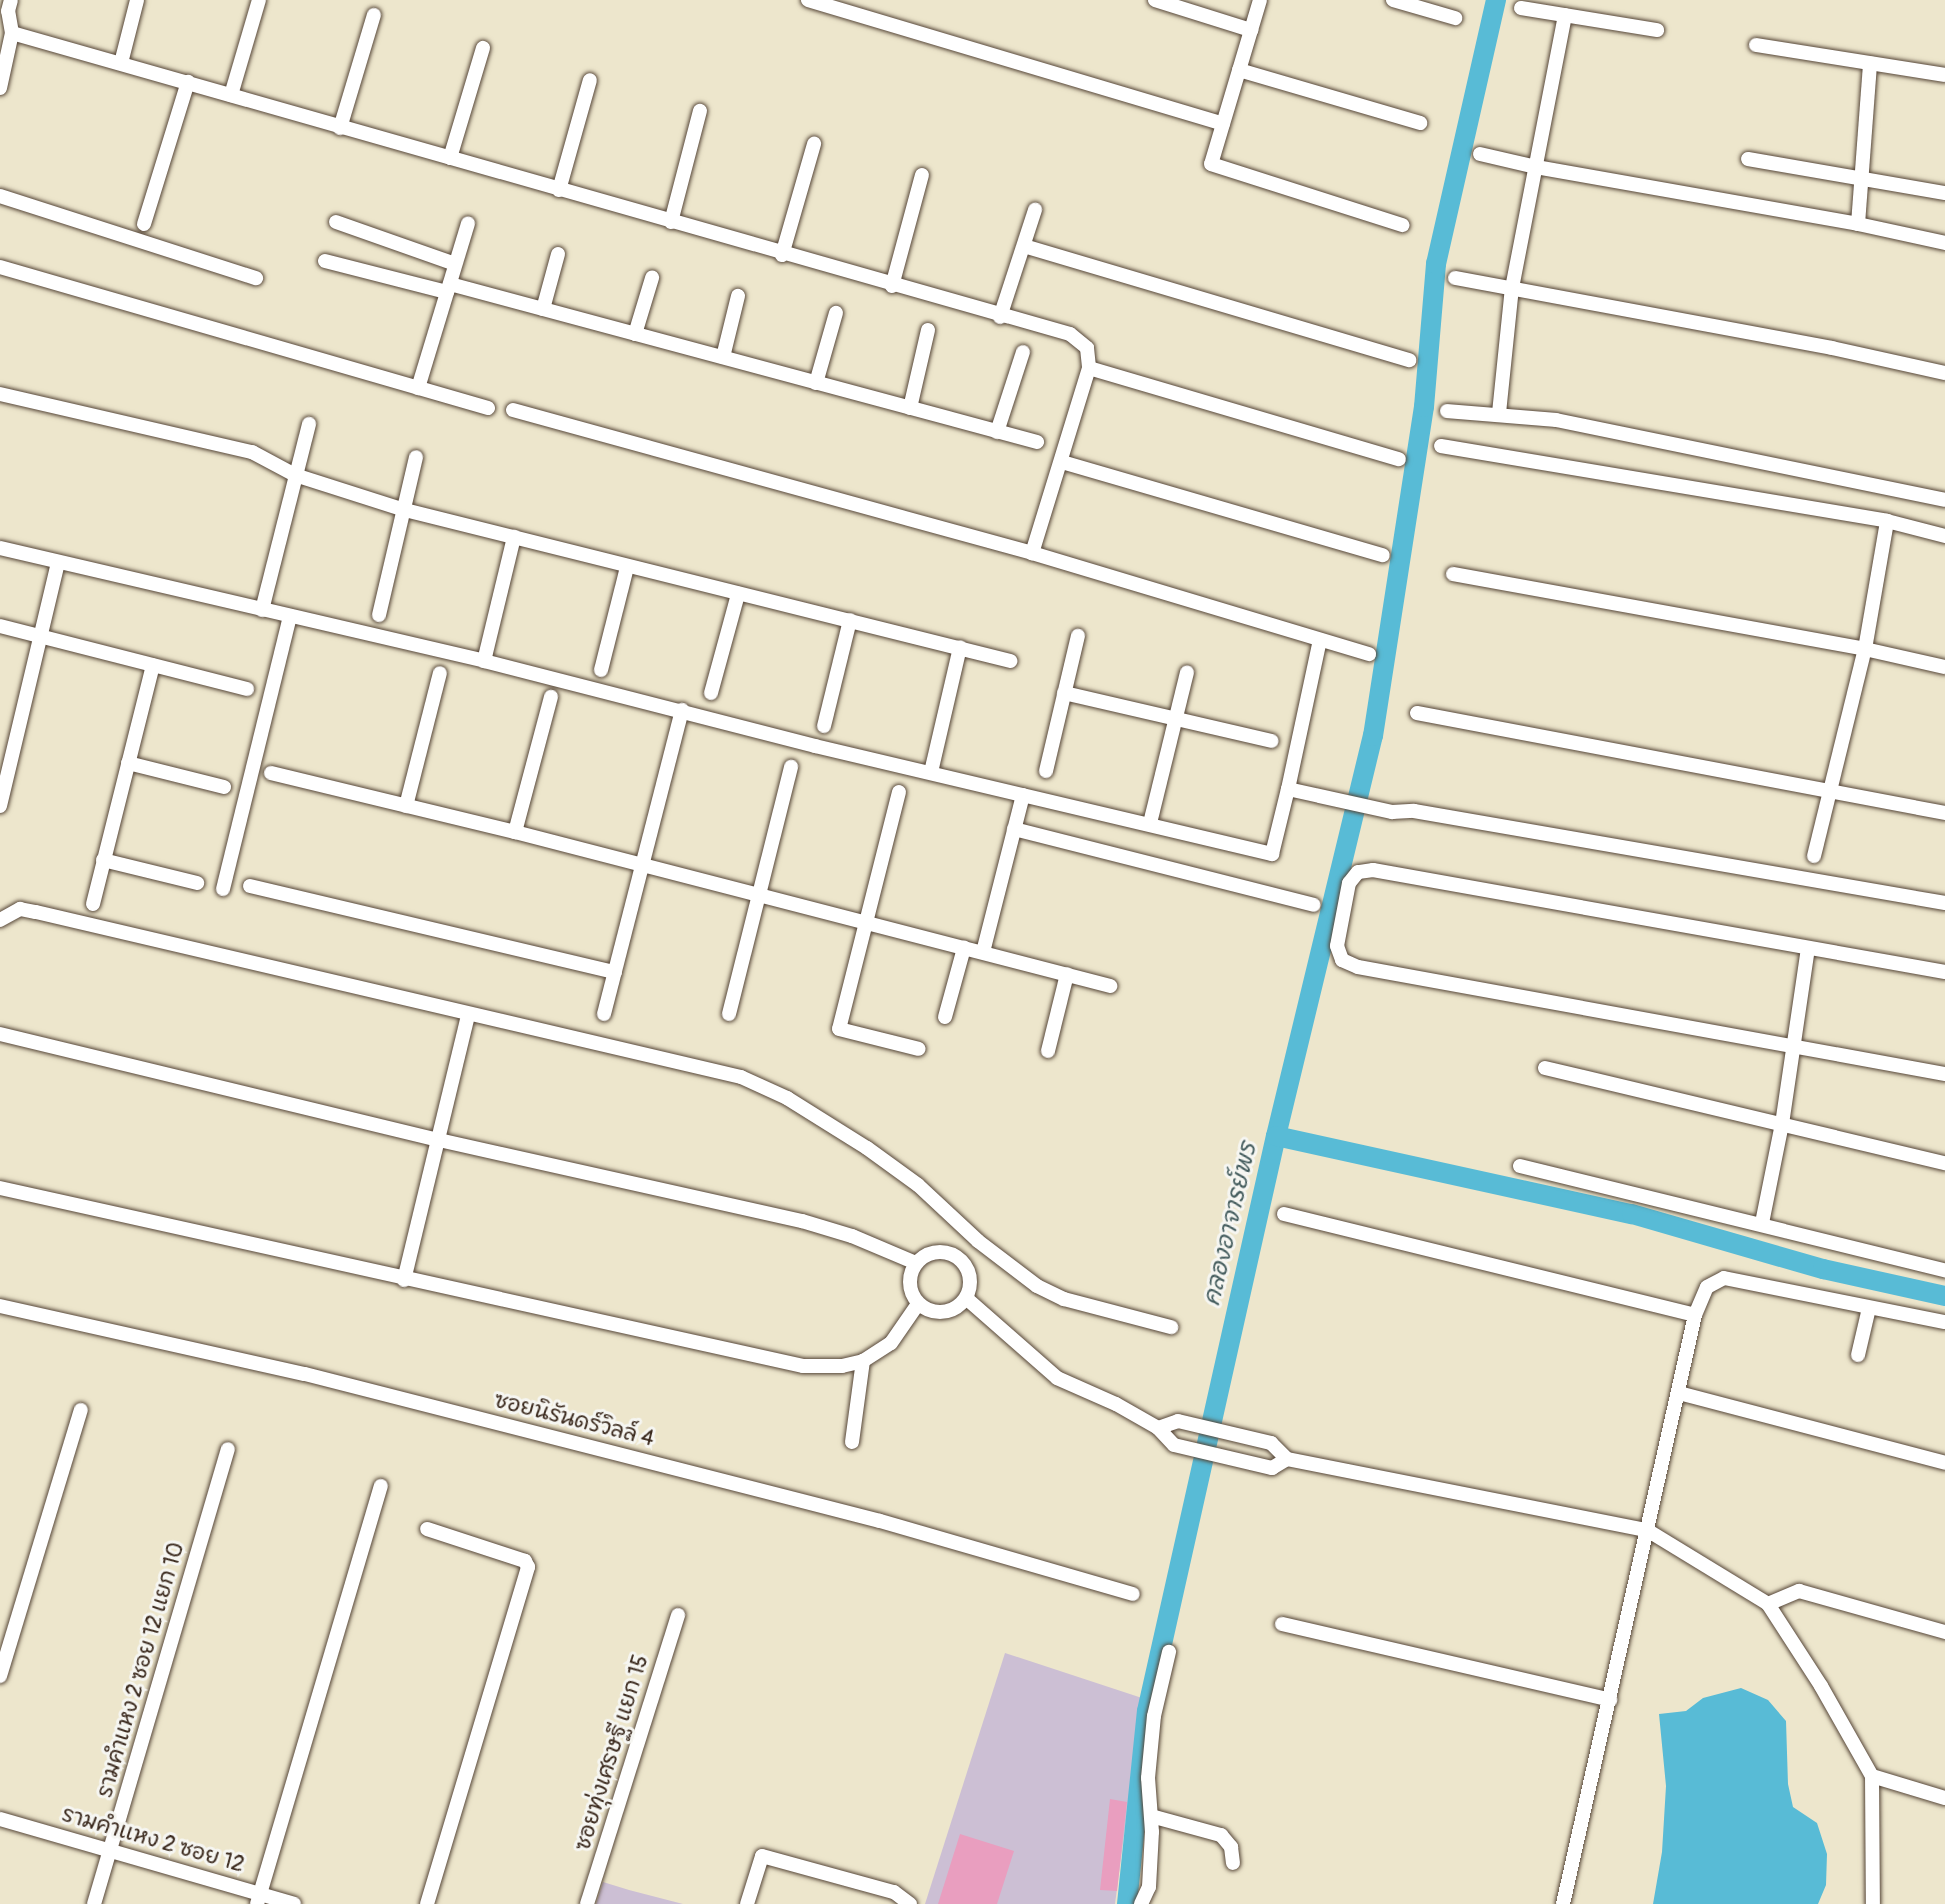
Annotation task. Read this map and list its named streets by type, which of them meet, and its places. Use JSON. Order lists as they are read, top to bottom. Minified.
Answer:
{"streets":{"street":["ซอยนิรันดร์วิลล์ 4","รามคำแหง 2 ซอย 12 แยก 10","ซอยทุ่งเศรษฐี แยก 15","รามคำแหง 2 ซอย 12"]},"crossings":[["รามคำแหง 2 ซอย 12 แยก 10","รามคำแหง 2 ซอย 12"]],"water":["คลองอาจารย์พร"]}
